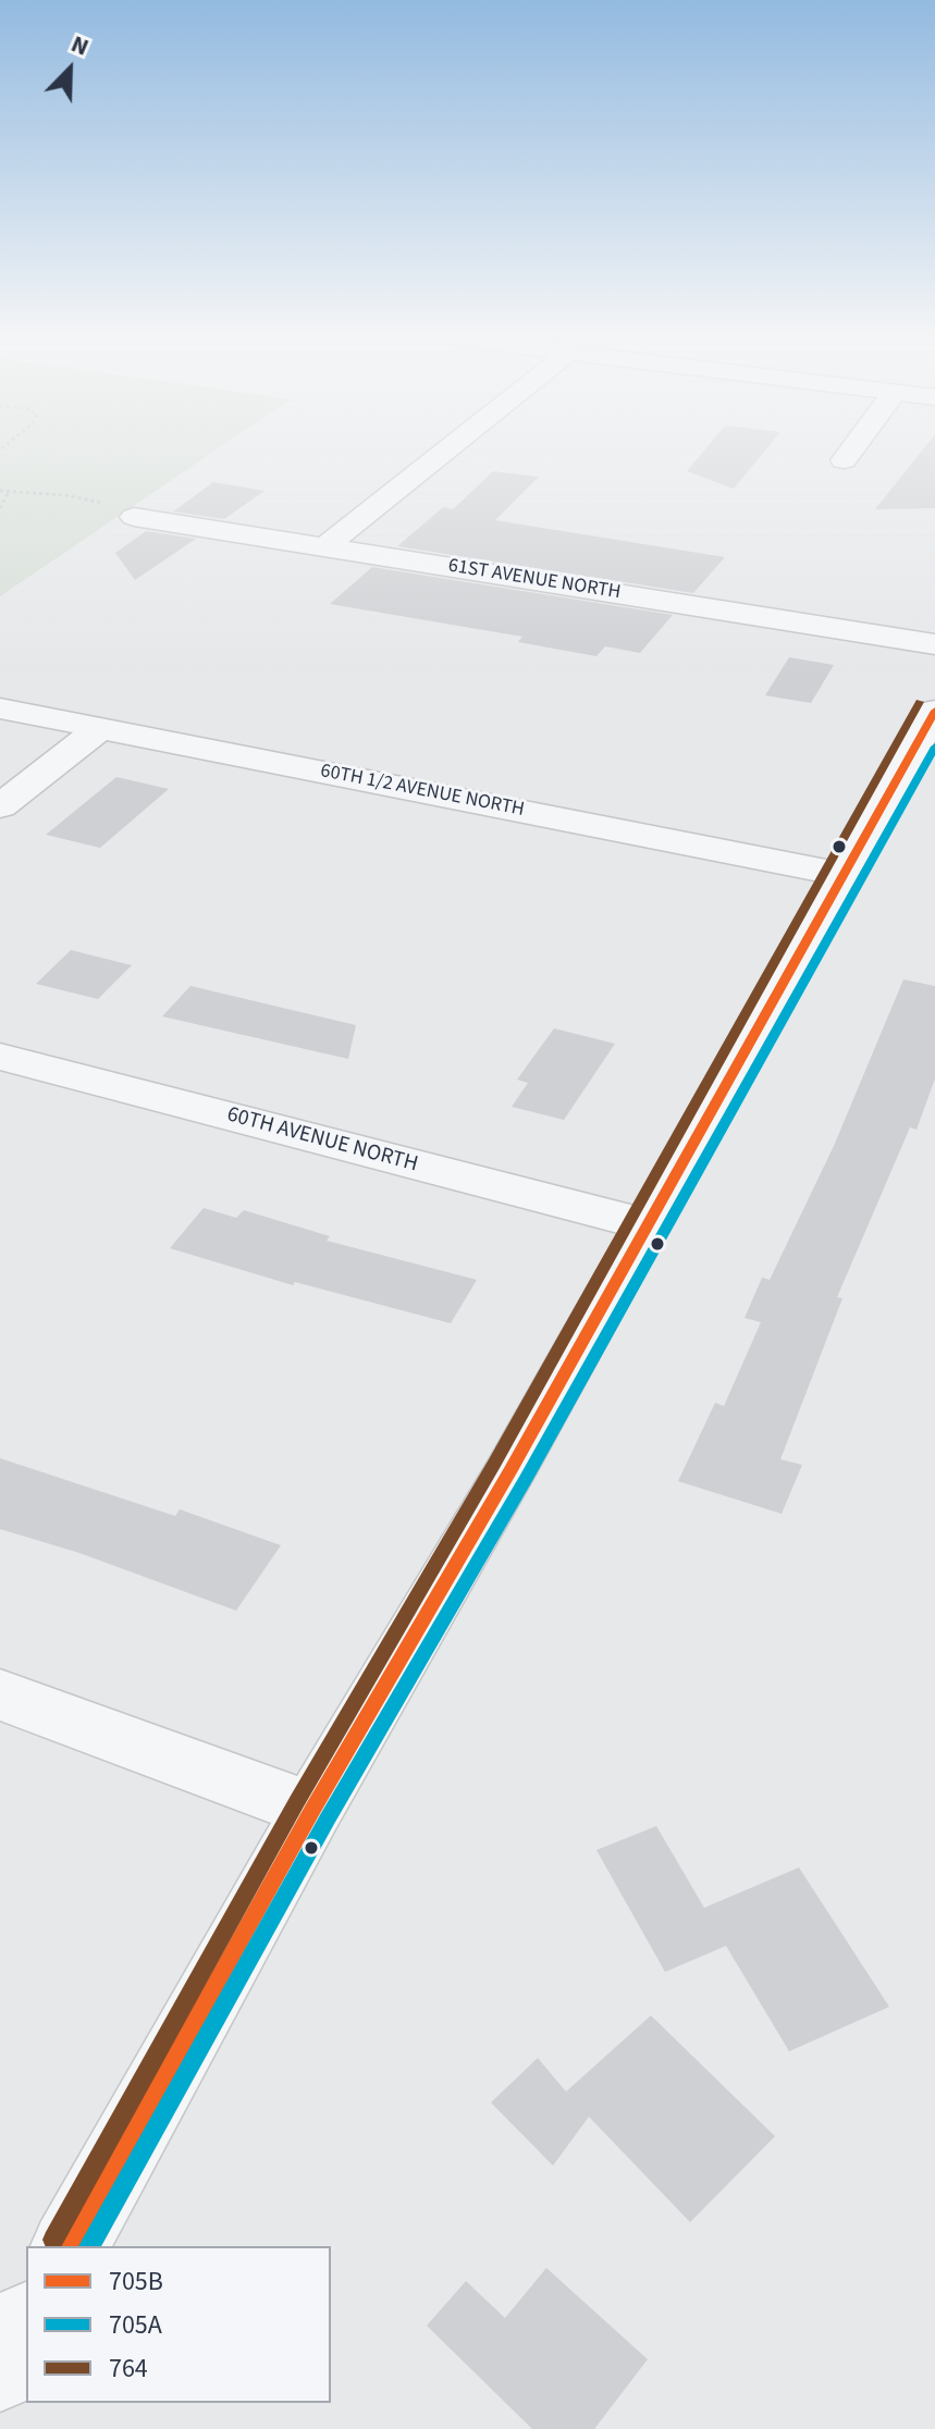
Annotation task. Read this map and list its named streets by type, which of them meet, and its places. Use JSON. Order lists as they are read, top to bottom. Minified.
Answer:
{"streets":{"street":["61ST AVENUE NORTH","60TH 1/2 AVENUE NORTH","60TH AVENUE NORTH"]},"lines":["transit line 764","transit line 705B","transit line 705A"],"legend":["705B","705A","764"],"north":"top right"}
